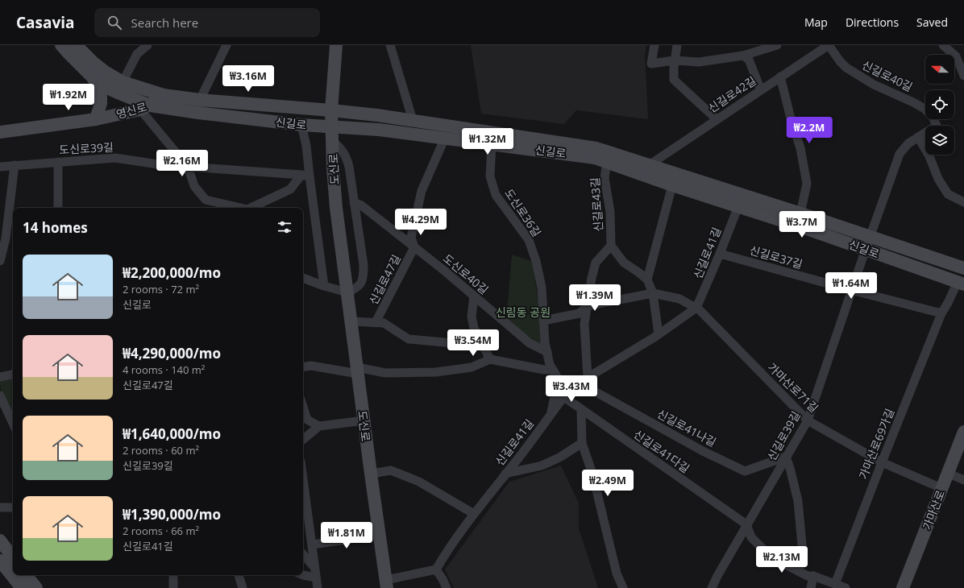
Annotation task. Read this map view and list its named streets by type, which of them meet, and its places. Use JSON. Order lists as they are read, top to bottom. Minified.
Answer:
{"streets":{"main road":["영신로","신길로","도신로","가마산로"],"street":["신길로40길","신길로42길","도신로39길","신길로43길","도신로36길","신길로41길","신길로37길","도신로40길","신길로47길","가마산로71길","신길로41나길","신길로39길","가마산로69가길","신길로41다길"]},"crossings":[["신길로40길","신길로42길"],["신길로40길","신길로"],["신길로40길","신길로39길"],["신길로42길","신길로"],["영신로","신길로"],["신길로","도신로"],["신길로","신길로43길"],["신길로","도신로36길"],["신길로","신길로41길"],["신길로","신길로47길"],["신길로","신길로39길"],["신길로43길","신길로41길"],["신길로43길","신길로41나길"],["도신로36길","신길로41길"],["도신로36길","도신로40길"],["신길로41길","신길로37길"],["신길로41길","가마산로71길"],["신길로41길","신길로41나길"],["신길로41길","신길로41다길"],["신길로37길","신길로39길"],["신길로37길","가마산로69가길"],["도신로40길","신길로47길"],["가마산로71길","신길로39길"],["가마산로71길","가마산로69가길"],["가마산로71길","가마산로"],["신길로41나길","신길로39길"],["신길로39길","신길로41다길"]],"parks":["신림동 공원"],"north":"left","page":{"header":"Casavia","search":"Search here","nav":["Map","Directions","Saved"],"price":["₩3.16M","₩1.92M","₩2.2M","₩1.32M","₩2.16M","₩4.29M","₩3.7M","₩1.64M","₩1.39M","₩3.54M","₩3.43M","₩2.49M","₩1.81M","₩2.13M"],"heading":"14 homes","list":[{"name":"₩2,200,000/mo","note":"2 rooms · 72 m² · 신길로"},{"name":"₩4,290,000/mo","note":"4 rooms · 140 m² · 신길로47길"},{"name":"₩1,640,000/mo","note":"2 rooms · 60 m² · 신길로39길"},{"name":"₩1,390,000/mo","note":"2 rooms · 66 m² · 신길로41길"}]}}
